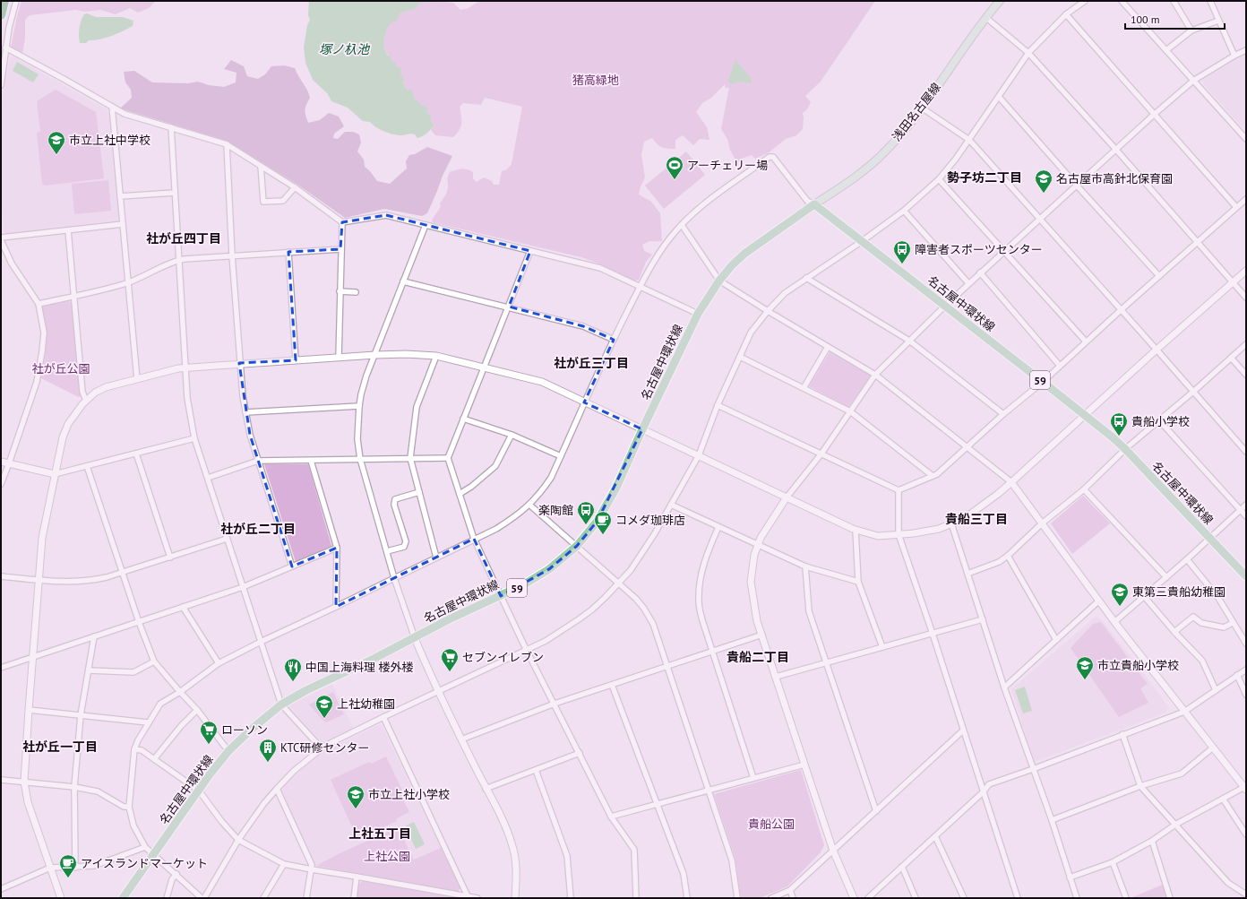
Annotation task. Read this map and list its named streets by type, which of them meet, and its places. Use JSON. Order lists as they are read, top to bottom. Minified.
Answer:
{"streets":{"main road":["浅田名古屋線","名古屋中環状線","59"]},"crossings":[["浅田名古屋線","名古屋中環状線"]],"districts":["勢子坊二丁目","社が丘四丁目","社が丘三丁目","貴船三丁目","社が丘二丁目","貴船二丁目","社が丘一丁目","上社五丁目"],"water":["塚ノ杁池"],"parks":["猪高緑地","社が丘公園","貴船公園","上社公園"],"places":{"school or university":["市立上社中学校","名古屋市高針北保育園","東第三貴船幼稚園","市立貴船小学校","上社幼稚園","市立上社小学校"],"sports":["アーチェリー場"],"bus stop":["障害者スポーツセンター","貴船小学校","楽陶館"],"cafe":["コメダ珈琲店","アイスランドマーケット"],"supermarket":["セブンイレブン","ローソン"],"restaurant":["中国上海料理 楼外楼"],"building":["KTC研修センター"]},"scale_bar":"100 m"}
